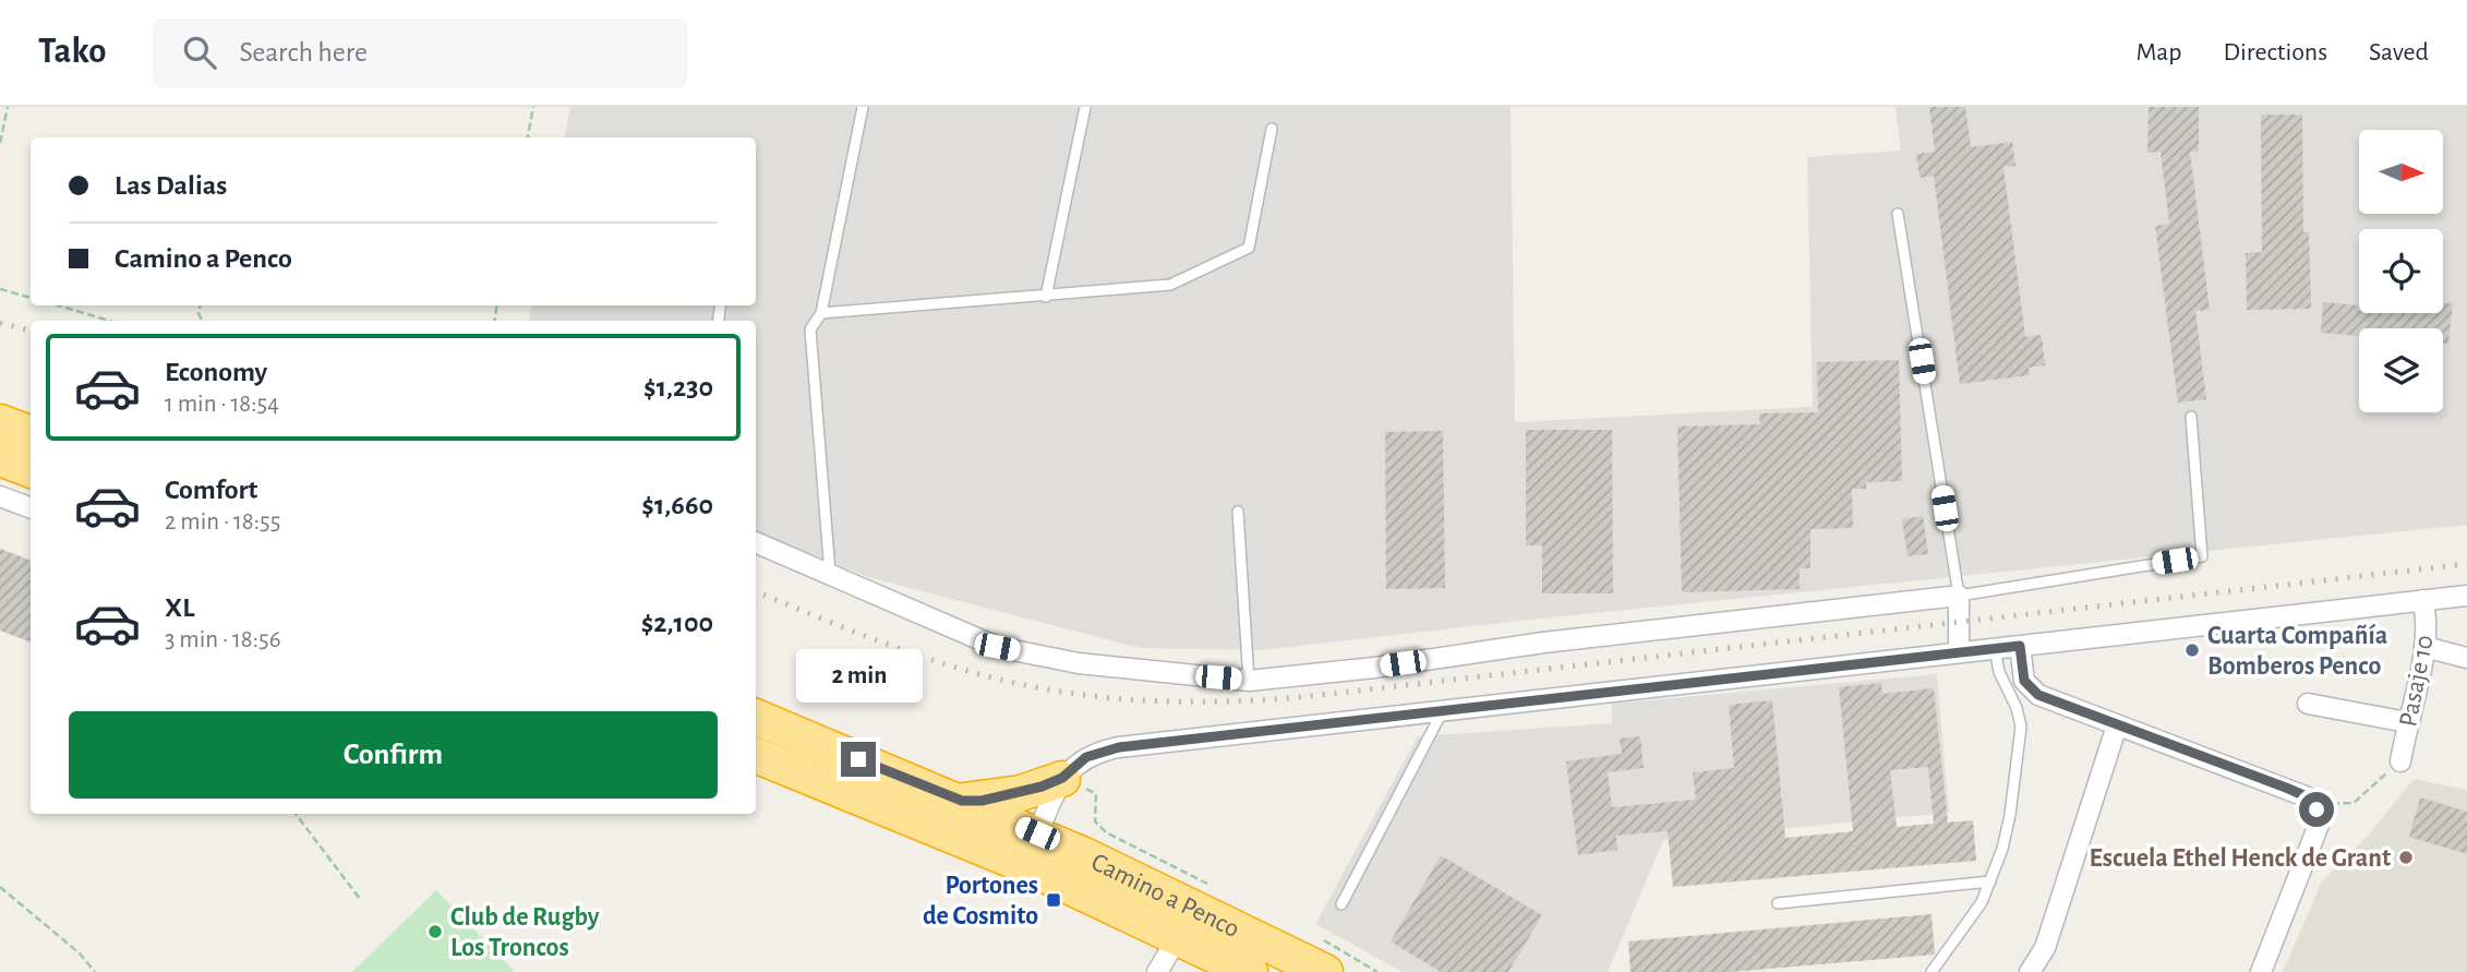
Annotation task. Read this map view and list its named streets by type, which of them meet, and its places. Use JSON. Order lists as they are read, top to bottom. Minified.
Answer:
{"streets":{"highway":["Camino a Penco"],"street":["Pasaje 10"]},"places":{"other":["Cuarta Compañía Bomberos Penco","Escuela Ethel Henck de Grant","Club de Rugby Los Troncos"],"transit":["Portones de Cosmito"]},"north":"right","page":{"header":"Tako","search":"Search here","nav":["Map","Directions","Saved"],"banner":["Las Dalias","Camino a Penco"],"list":[{"name":"Economy","note":"1 min · 18:54","value":"$1,230"},{"name":"Comfort","note":"2 min · 18:55","value":"$1,660"},{"name":"XL","note":"3 min · 18:56","value":"$2,100"}],"bubble":"2 min","buttons":"Confirm"}}
